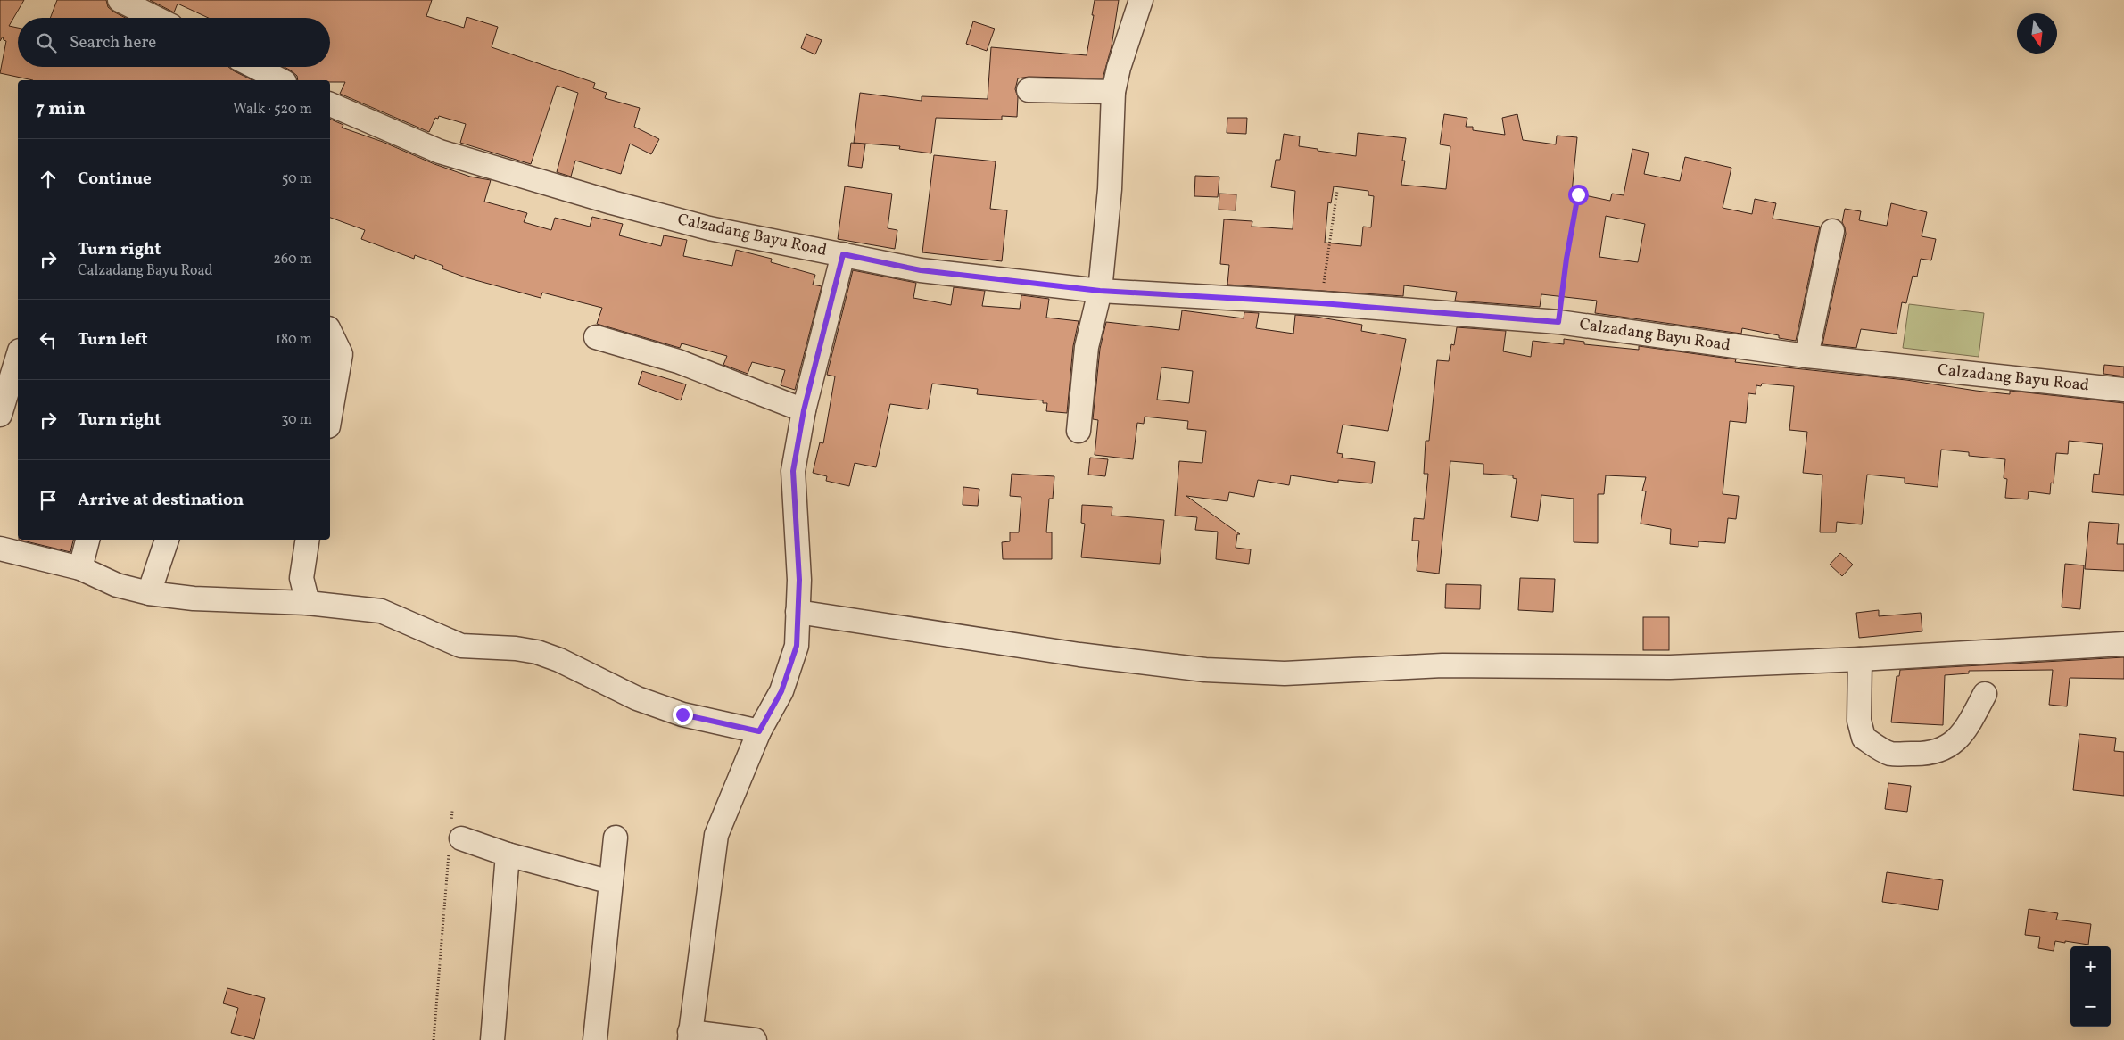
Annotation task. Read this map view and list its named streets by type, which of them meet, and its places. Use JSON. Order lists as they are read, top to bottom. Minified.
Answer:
{"streets":{"street":["Calzadang Bayu Road"]},"north":"bottom","page":{"search":"Search here","heading":["7 min","Walk · 520 m"],"list":[["Continue","50 m"],["Turn right","Calzadang Bayu Road","260 m"],["Turn left","180 m"],["Turn right","30 m"],"Arrive at destination"],"map_buttons":["+","−"]}}
